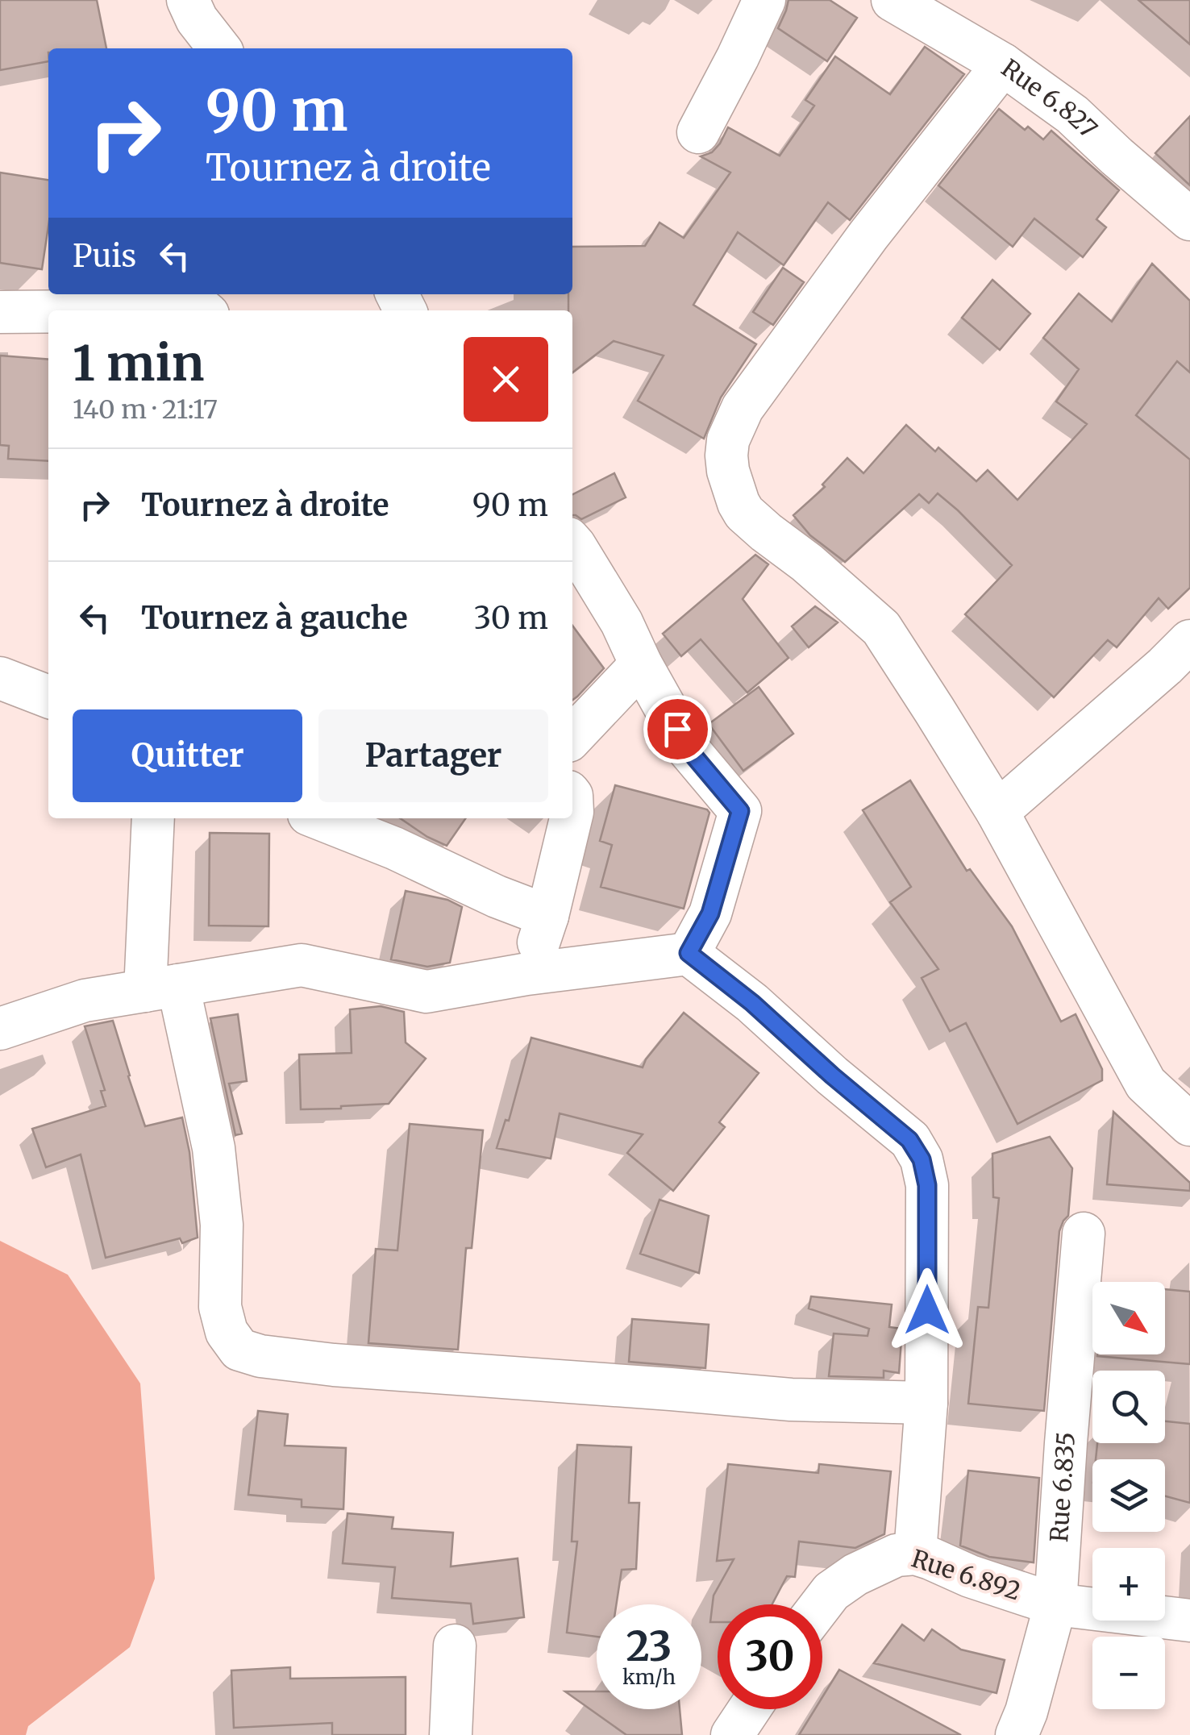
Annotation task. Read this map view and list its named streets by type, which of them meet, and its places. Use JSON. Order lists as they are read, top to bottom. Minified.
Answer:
{"streets":{"street":["Rue 6.827","Rue 6.835","Rue 6.892"]},"crossings":[["Rue 6.835","Rue 6.892"]],"north":"bottom right","page":{"turn":["90 m","Tournez à droite"],"then":"Puis","heading":["1 min","140 m · 21:17"],"list":[{"name":"Tournez à droite","value":"90 m"},{"name":"Tournez à gauche","value":"30 m"}],"buttons":["Quitter","Partager"],"map_buttons":["+","−"],"speed":"23 km/h","limit":"30"}}
